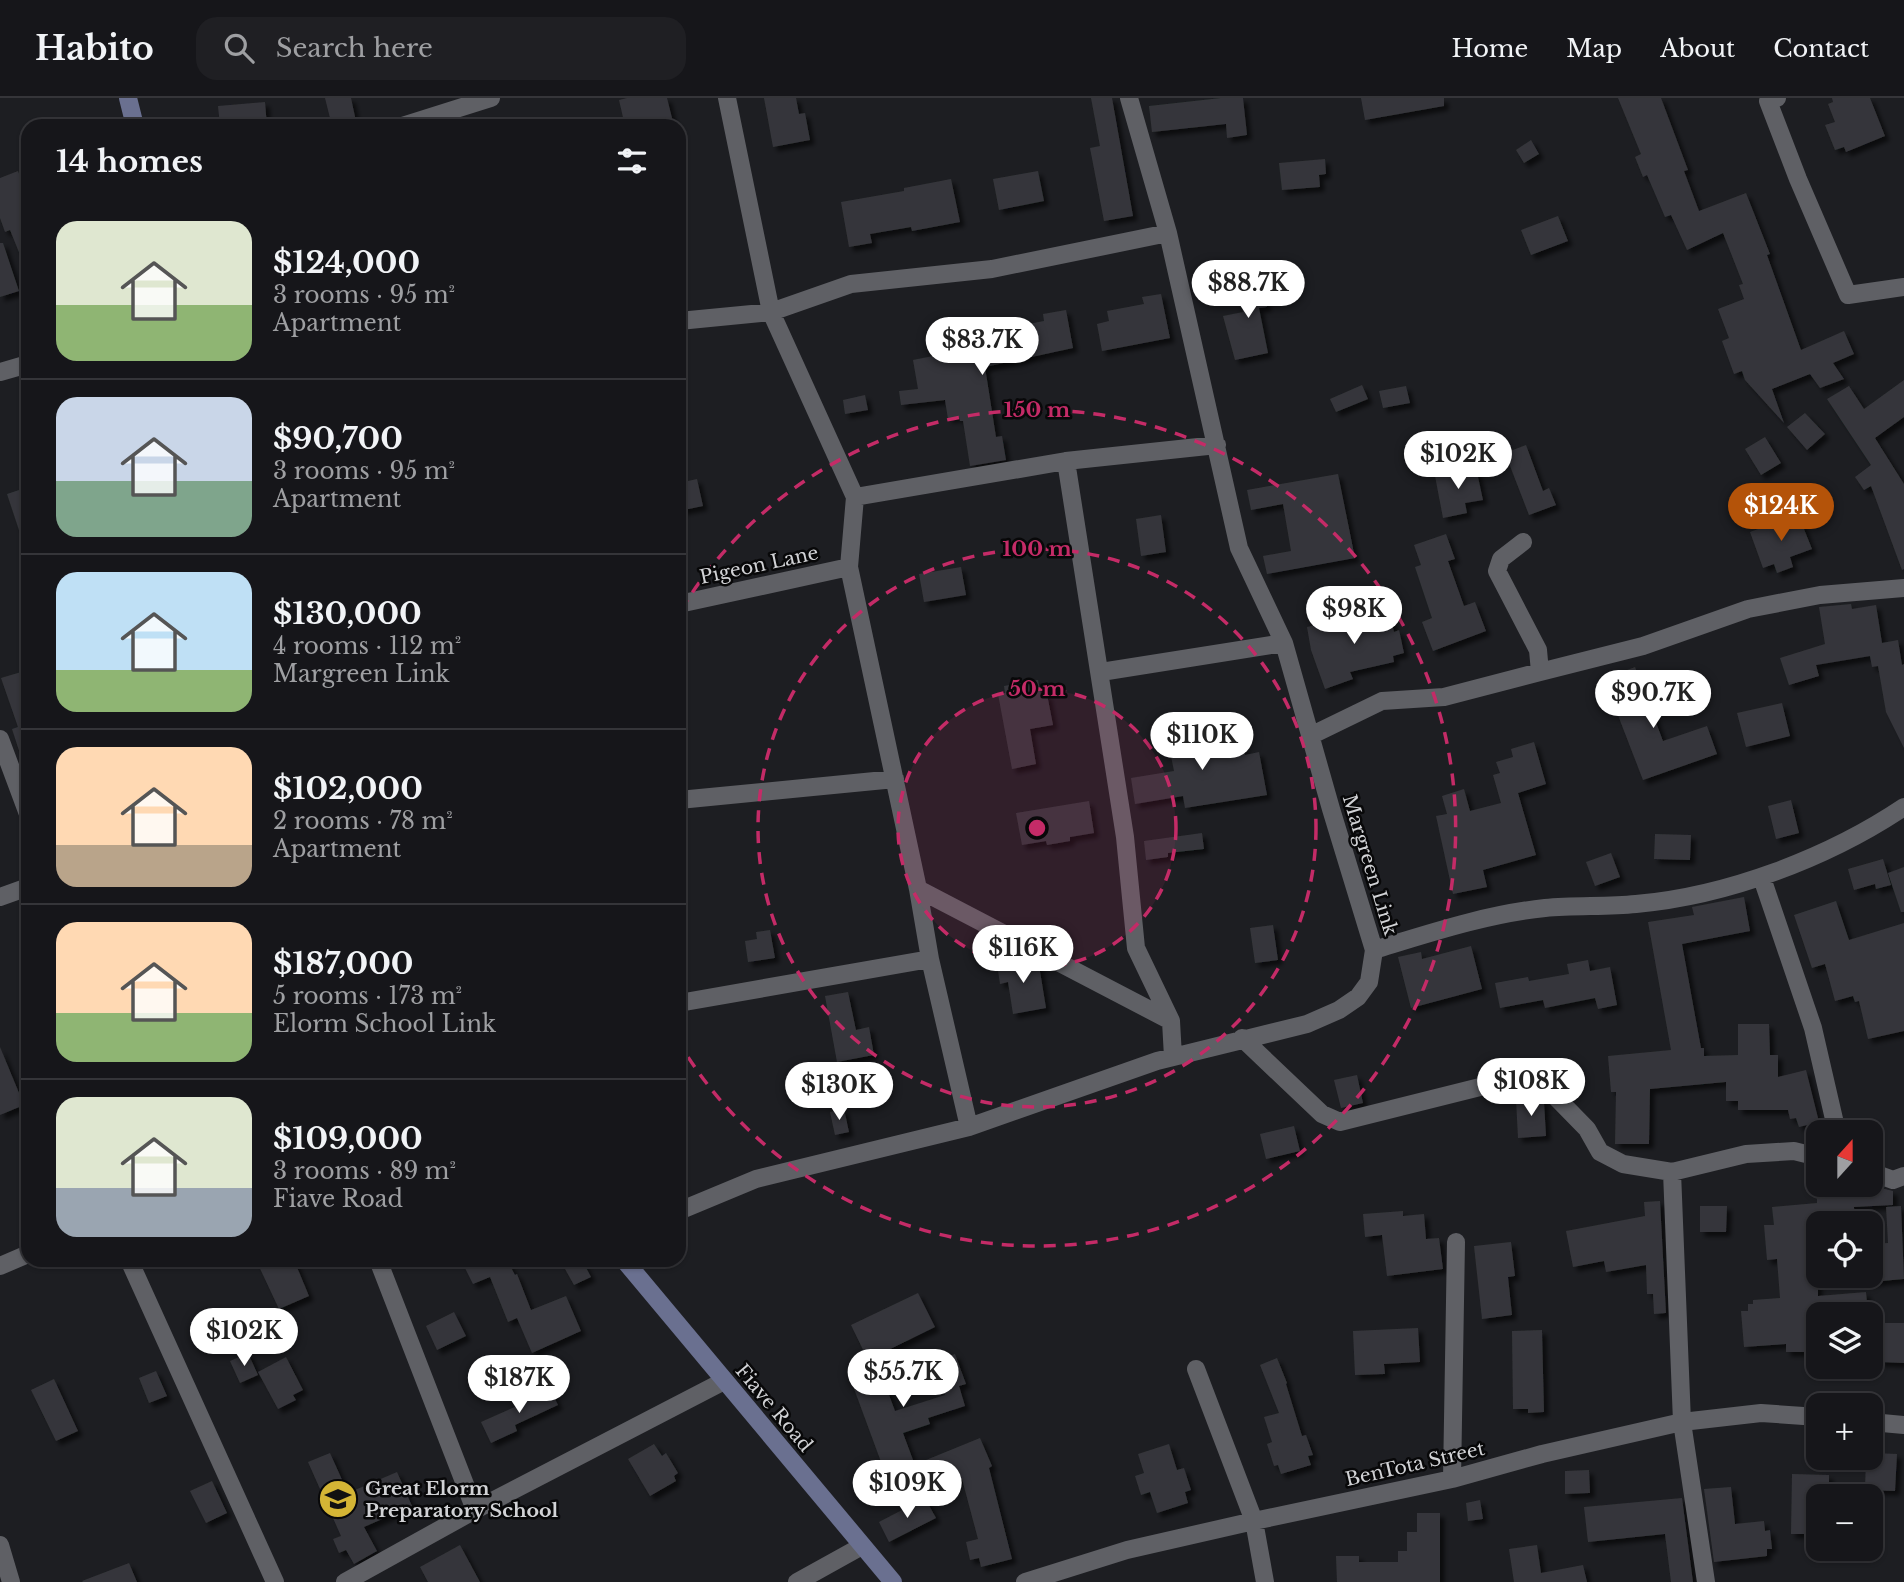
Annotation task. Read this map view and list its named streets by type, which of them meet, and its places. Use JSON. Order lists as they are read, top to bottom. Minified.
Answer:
{"streets":{"street":["Pigeon Lane","Margreen Link","Fiave Road","BenTota Street"]},"places":{"school or university":["Great Elorm Preparatory School"]},"north":"top","page":{"header":"Habito","search":"Search here","nav":["Home","Map","About","Contact"],"heading":"14 homes","list":[{"name":"$124,000","note":"3 rooms · 95 m² · Apartment"},{"name":"$90,700","note":"3 rooms · 95 m² · Apartment"},{"name":"$130,000","note":"4 rooms · 112 m² · Margreen Link"},{"name":"$102,000","note":"2 rooms · 78 m² · Apartment"},{"name":"$187,000","note":"5 rooms · 173 m² · Elorm School Link"},{"name":"$109,000","note":"3 rooms · 89 m² · Fiave Road"}],"price":["$88.7K","$83.7K","$102K","$124K","$98K","$90.7K","$110K","$116K","$108K","$130K","$102K","$55.7K","$187K","$109K"],"map_buttons":["+","−"]},"rings":["150 m","100 m","50 m"]}
